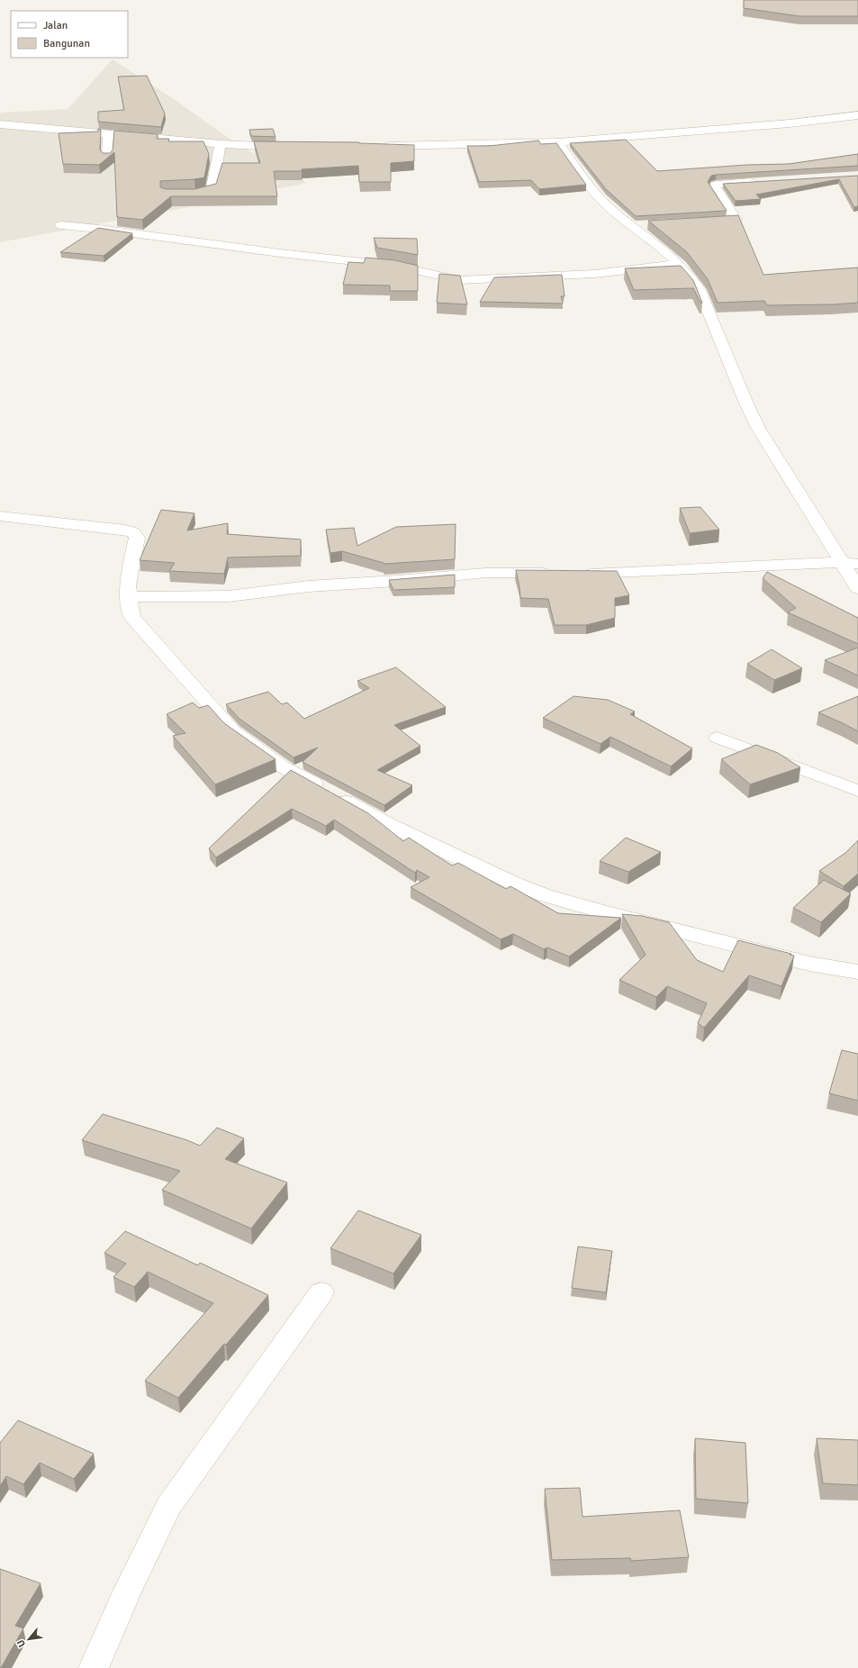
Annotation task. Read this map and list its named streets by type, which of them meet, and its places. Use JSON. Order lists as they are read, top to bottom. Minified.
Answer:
{"legend":["Jalan","Bangunan"],"north":"bottom left"}
